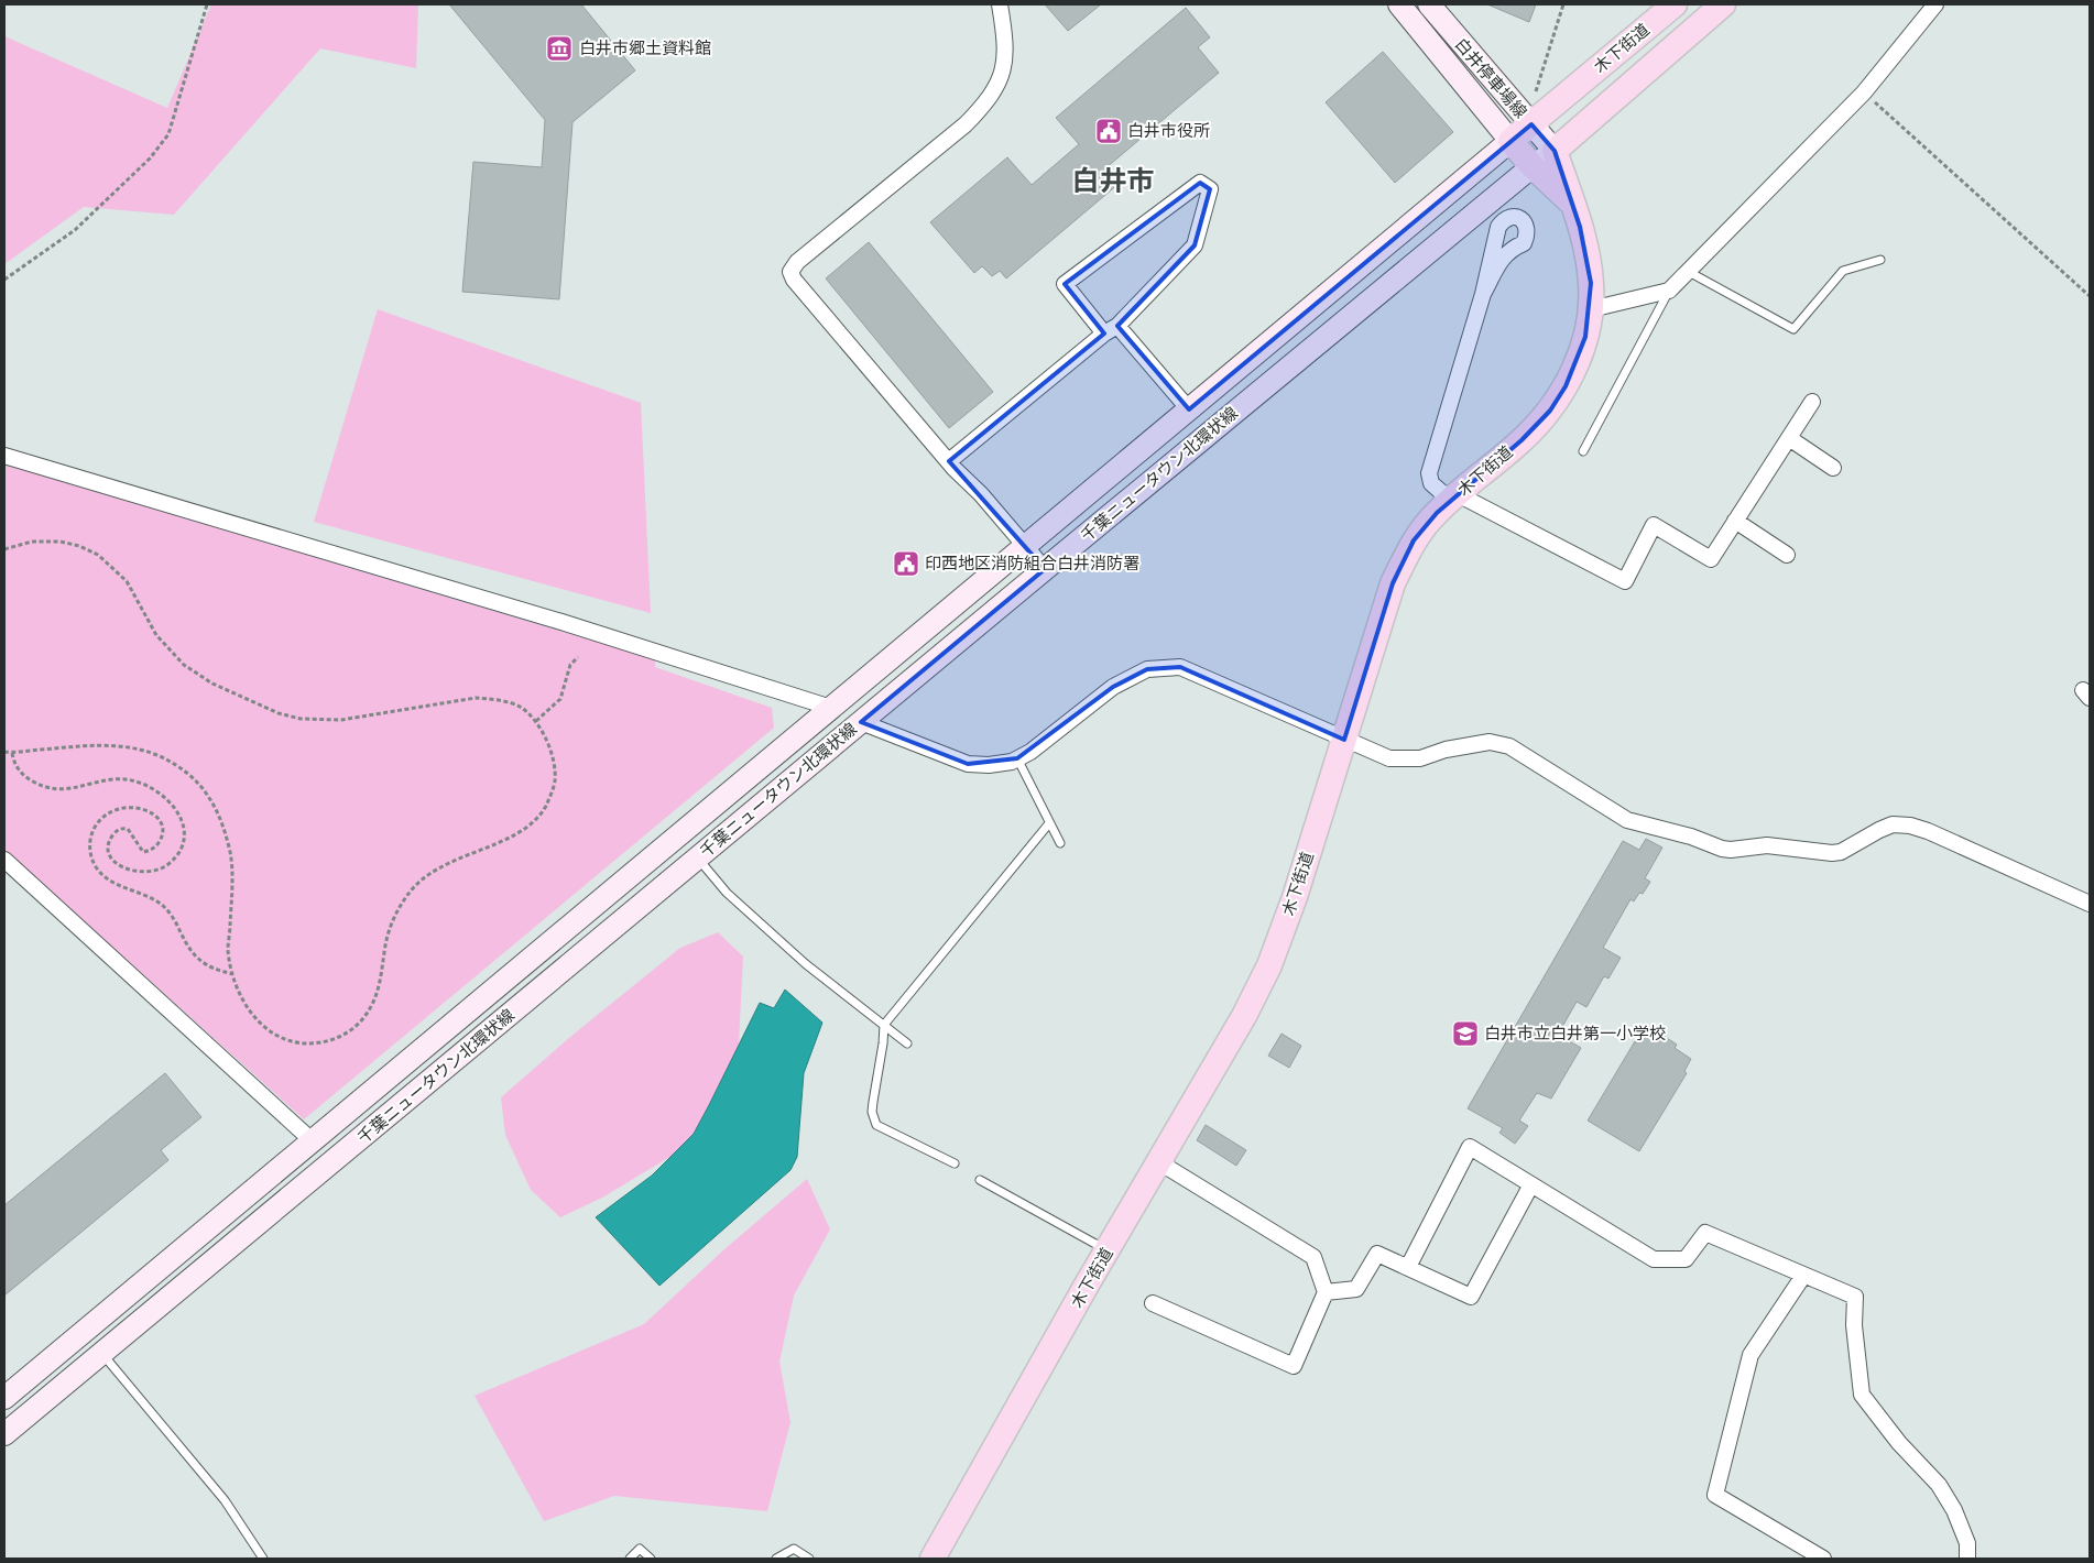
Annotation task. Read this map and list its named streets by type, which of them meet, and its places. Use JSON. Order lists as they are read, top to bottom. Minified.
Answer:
{"streets":{"main road":["木下街道","白井停車場線","千葉ニュータウン北環状線"]},"crossings":[["木下街道","白井停車場線"],["木下街道","千葉ニュータウン北環状線"],["白井停車場線","千葉ニュータウン北環状線"]],"districts":["白井市"],"places":{"museum":["白井市郷土資料館"],"public building":["白井市役所","印西地区消防組合白井消防署"],"school or university":["白井市立白井第一小学校"]}}
